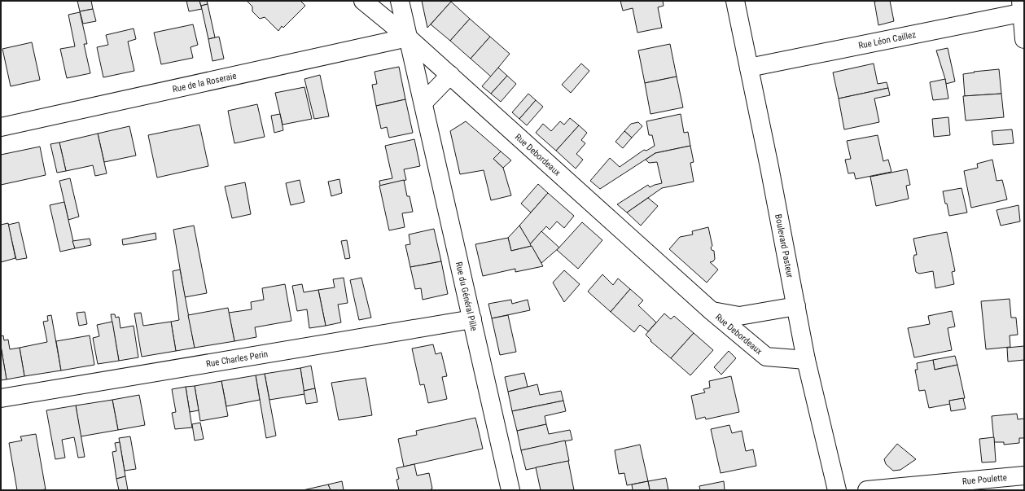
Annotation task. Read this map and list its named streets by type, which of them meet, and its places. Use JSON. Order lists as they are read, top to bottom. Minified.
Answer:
{"streets":{"street":["Rue Léon Caillez","Rue de la Roseraie","Rue Debordeaux","Boulevard Pasteur","Rue du Général Pille","Rue Charles Perin","Rue Poulette"]},"crossings":[["Rue Léon Caillez","Boulevard Pasteur"],["Rue de la Roseraie","Rue Debordeaux"],["Rue de la Roseraie","Rue du Général Pille"],["Rue Debordeaux","Boulevard Pasteur"],["Rue Debordeaux","Rue du Général Pille"],["Rue du Général Pille","Rue Charles Perin"]]}
